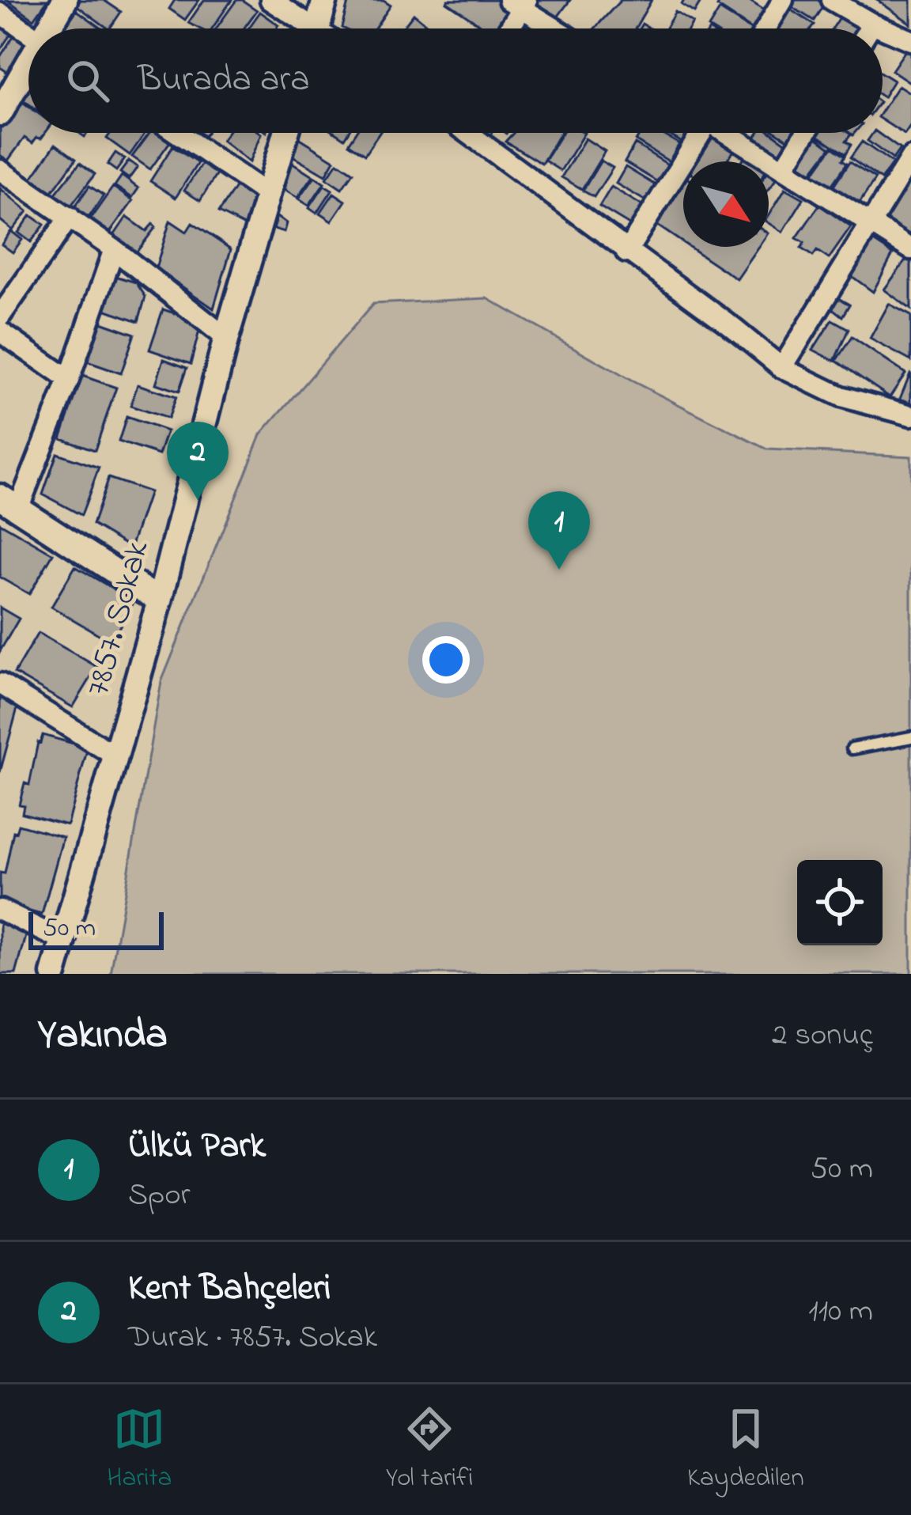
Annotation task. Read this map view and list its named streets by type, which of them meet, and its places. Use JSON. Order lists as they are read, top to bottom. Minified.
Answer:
{"streets":{"street":["7857. Sokak"]},"scale_bar":"50 m","north":"bottom right","page":{"search":"Burada ara","pins":["2","1"],"scale":"50 m","heading":["Yakında","2 sonuç"],"list":[{"mark":"1","name":"Ülkü Park","note":"Spor","value":"50 m"},{"mark":"2","name":"Kent Bahçeleri","note":"Durak · 7857. Sokak","value":"110 m"}],"nav":["Harita","Yol tarifi","Kaydedilen"]}}
